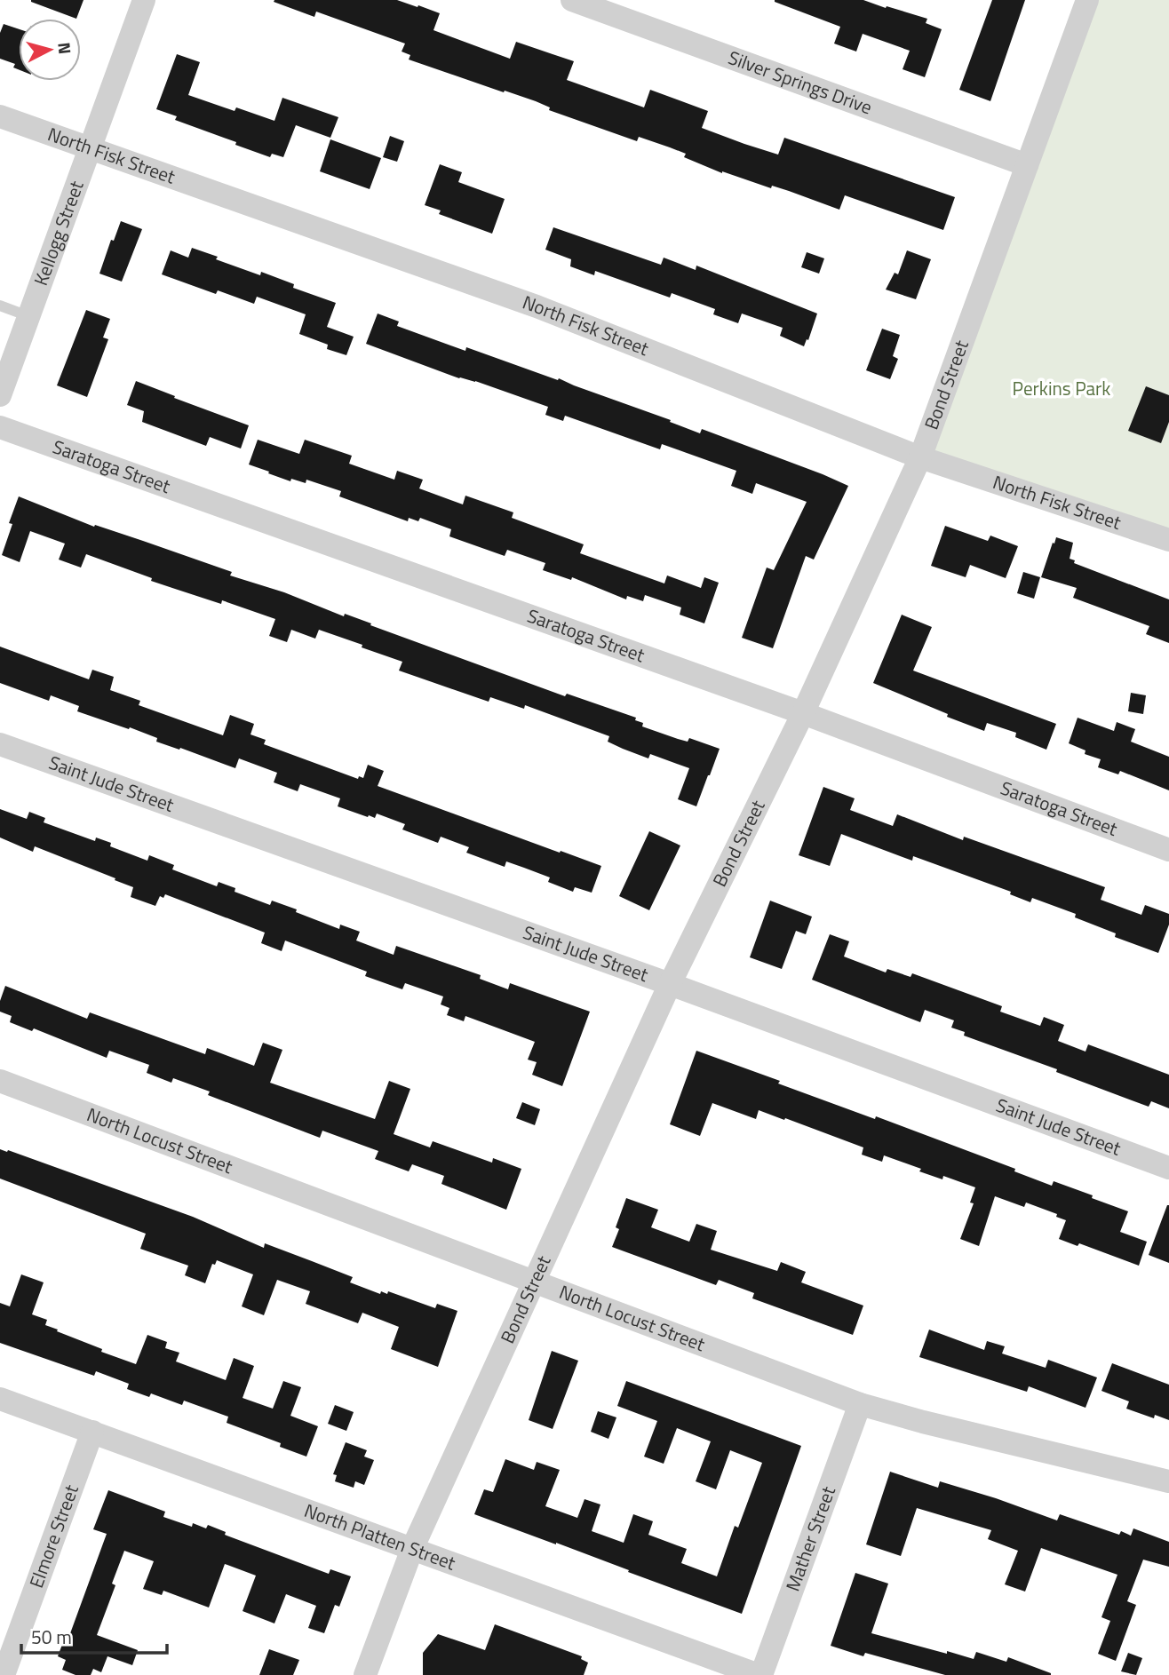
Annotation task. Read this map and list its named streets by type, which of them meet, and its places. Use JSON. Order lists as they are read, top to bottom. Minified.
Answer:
{"streets":{"street":["Silver Springs Drive","North Fisk Street","Kellogg Street","Bond Street","Saratoga Street","Saint Jude Street","North Locust Street","Elmore Street","North Platten Street","Mather Street"]},"crossings":[["Silver Springs Drive","Bond Street"],["North Fisk Street","Kellogg Street"],["North Fisk Street","Bond Street"],["Bond Street","Saratoga Street"],["Bond Street","Saint Jude Street"],["Bond Street","North Locust Street"],["Bond Street","North Platten Street"],["North Locust Street","Mather Street"],["Elmore Street","North Platten Street"],["North Platten Street","Mather Street"]],"parks":["Perkins Park"],"scale_bar":"50 m","north":"right"}
